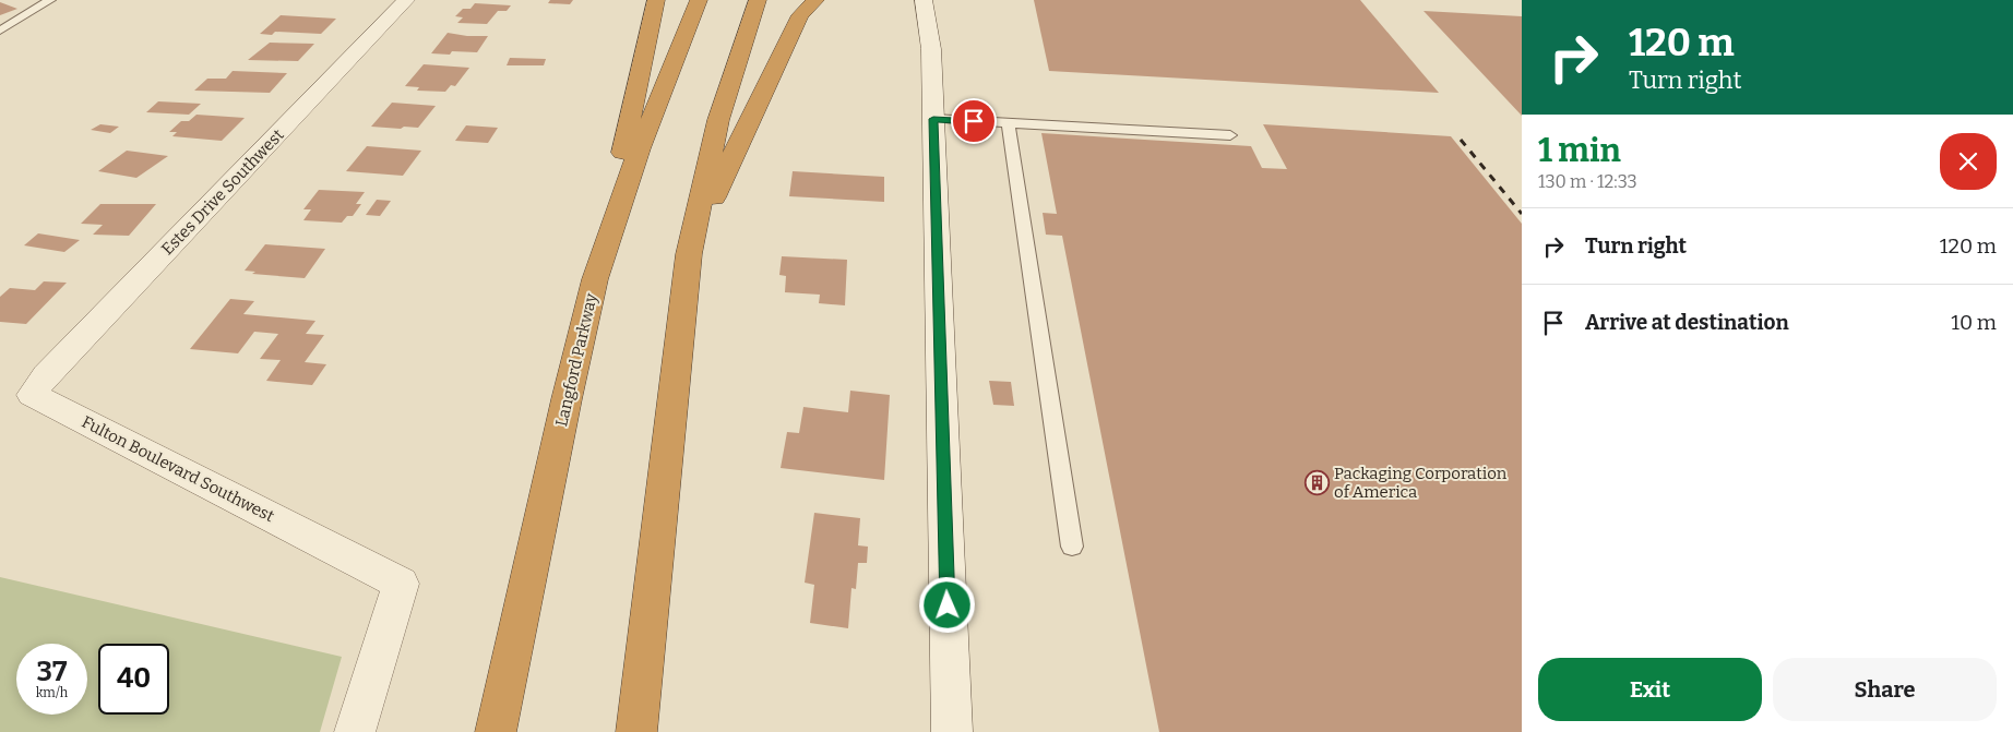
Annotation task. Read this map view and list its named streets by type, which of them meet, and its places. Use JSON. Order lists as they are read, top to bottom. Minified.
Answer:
{"streets":{"highway":["Langford Parkway"],"street":["Estes Drive Southwest","Fulton Boulevard Southwest"]},"crossings":[["Estes Drive Southwest","Fulton Boulevard Southwest"]],"places":{"building":["Packaging Corporation of America"]},"page":{"turn":["120 m","Turn right"],"heading":["1 min","130 m · 12:33"],"list":[{"name":"Turn right","value":"120 m"},{"name":"Arrive at destination","value":"10 m"}],"speed":"37 km/h","limit":"40","buttons":["Exit","Share"]}}
